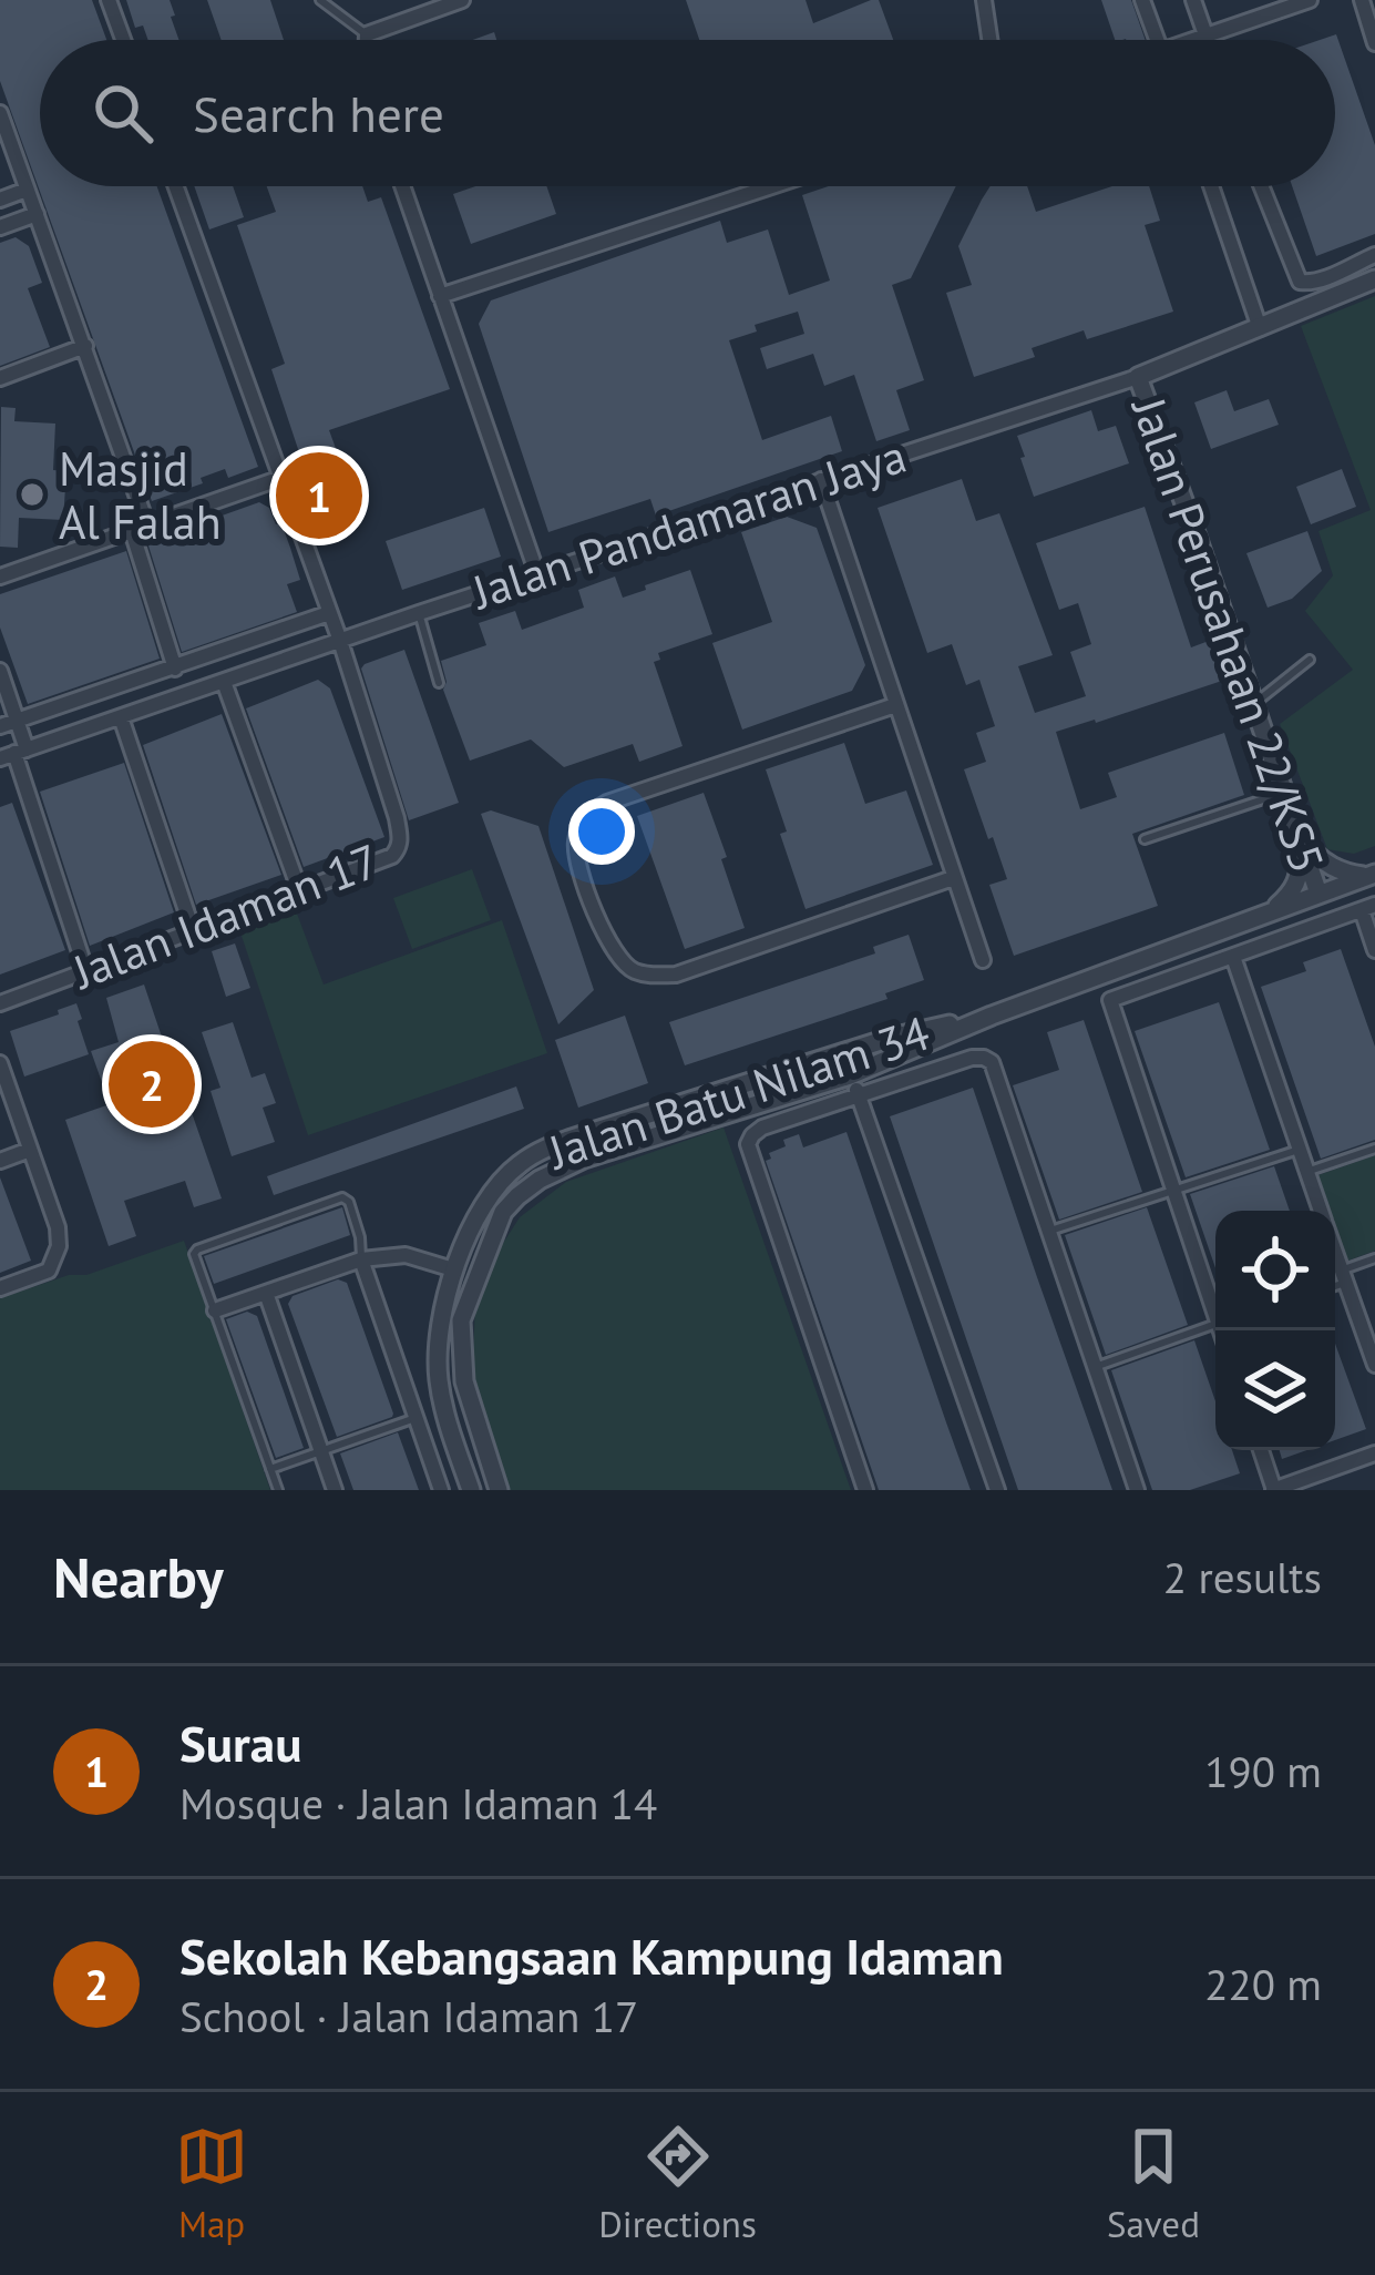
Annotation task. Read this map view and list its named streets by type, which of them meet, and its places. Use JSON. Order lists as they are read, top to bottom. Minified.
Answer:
{"streets":{"street":["Jalan Pandamaran Jaya","Jalan Perusahaan 22/KS5","Jalan Idaman 17","Jalan Batu Nilam 34"]},"crossings":[["Jalan Pandamaran Jaya","Jalan Perusahaan 22/KS5"],["Jalan Pandamaran Jaya","Jalan Idaman 17"],["Jalan Perusahaan 22/KS5","Jalan Batu Nilam 34"]],"places":["Masjid Al Falah"],"page":{"search":"Search here","pins":["1","2"],"heading":["Nearby","2 results"],"list":[{"mark":"1","name":"Surau","note":"Mosque · Jalan Idaman 14","value":"190 m"},{"mark":"2","name":"Sekolah Kebangsaan Kampung Idaman","note":"School · Jalan Idaman 17","value":"220 m"}],"nav":["Map","Directions","Saved"]}}
